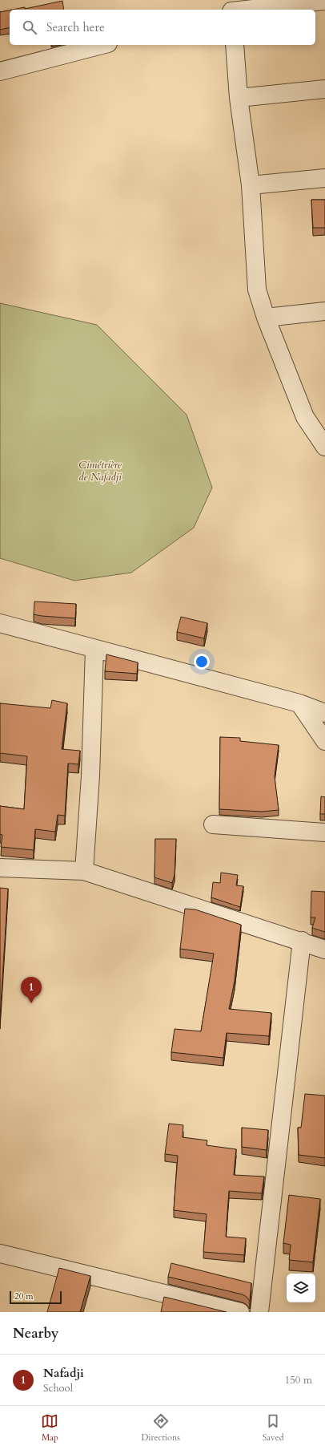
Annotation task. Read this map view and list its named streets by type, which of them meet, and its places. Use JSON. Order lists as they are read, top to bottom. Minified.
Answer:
{"parks":["Cimétrière de Nafadji"],"scale_bar":"20 m","page":{"search":"Search here","pins":"1","scale":"20 m","heading":"Nearby","list":[{"mark":"1","name":"Nafadji","note":"School","value":"150 m"}],"nav":["Map","Directions","Saved"]}}
